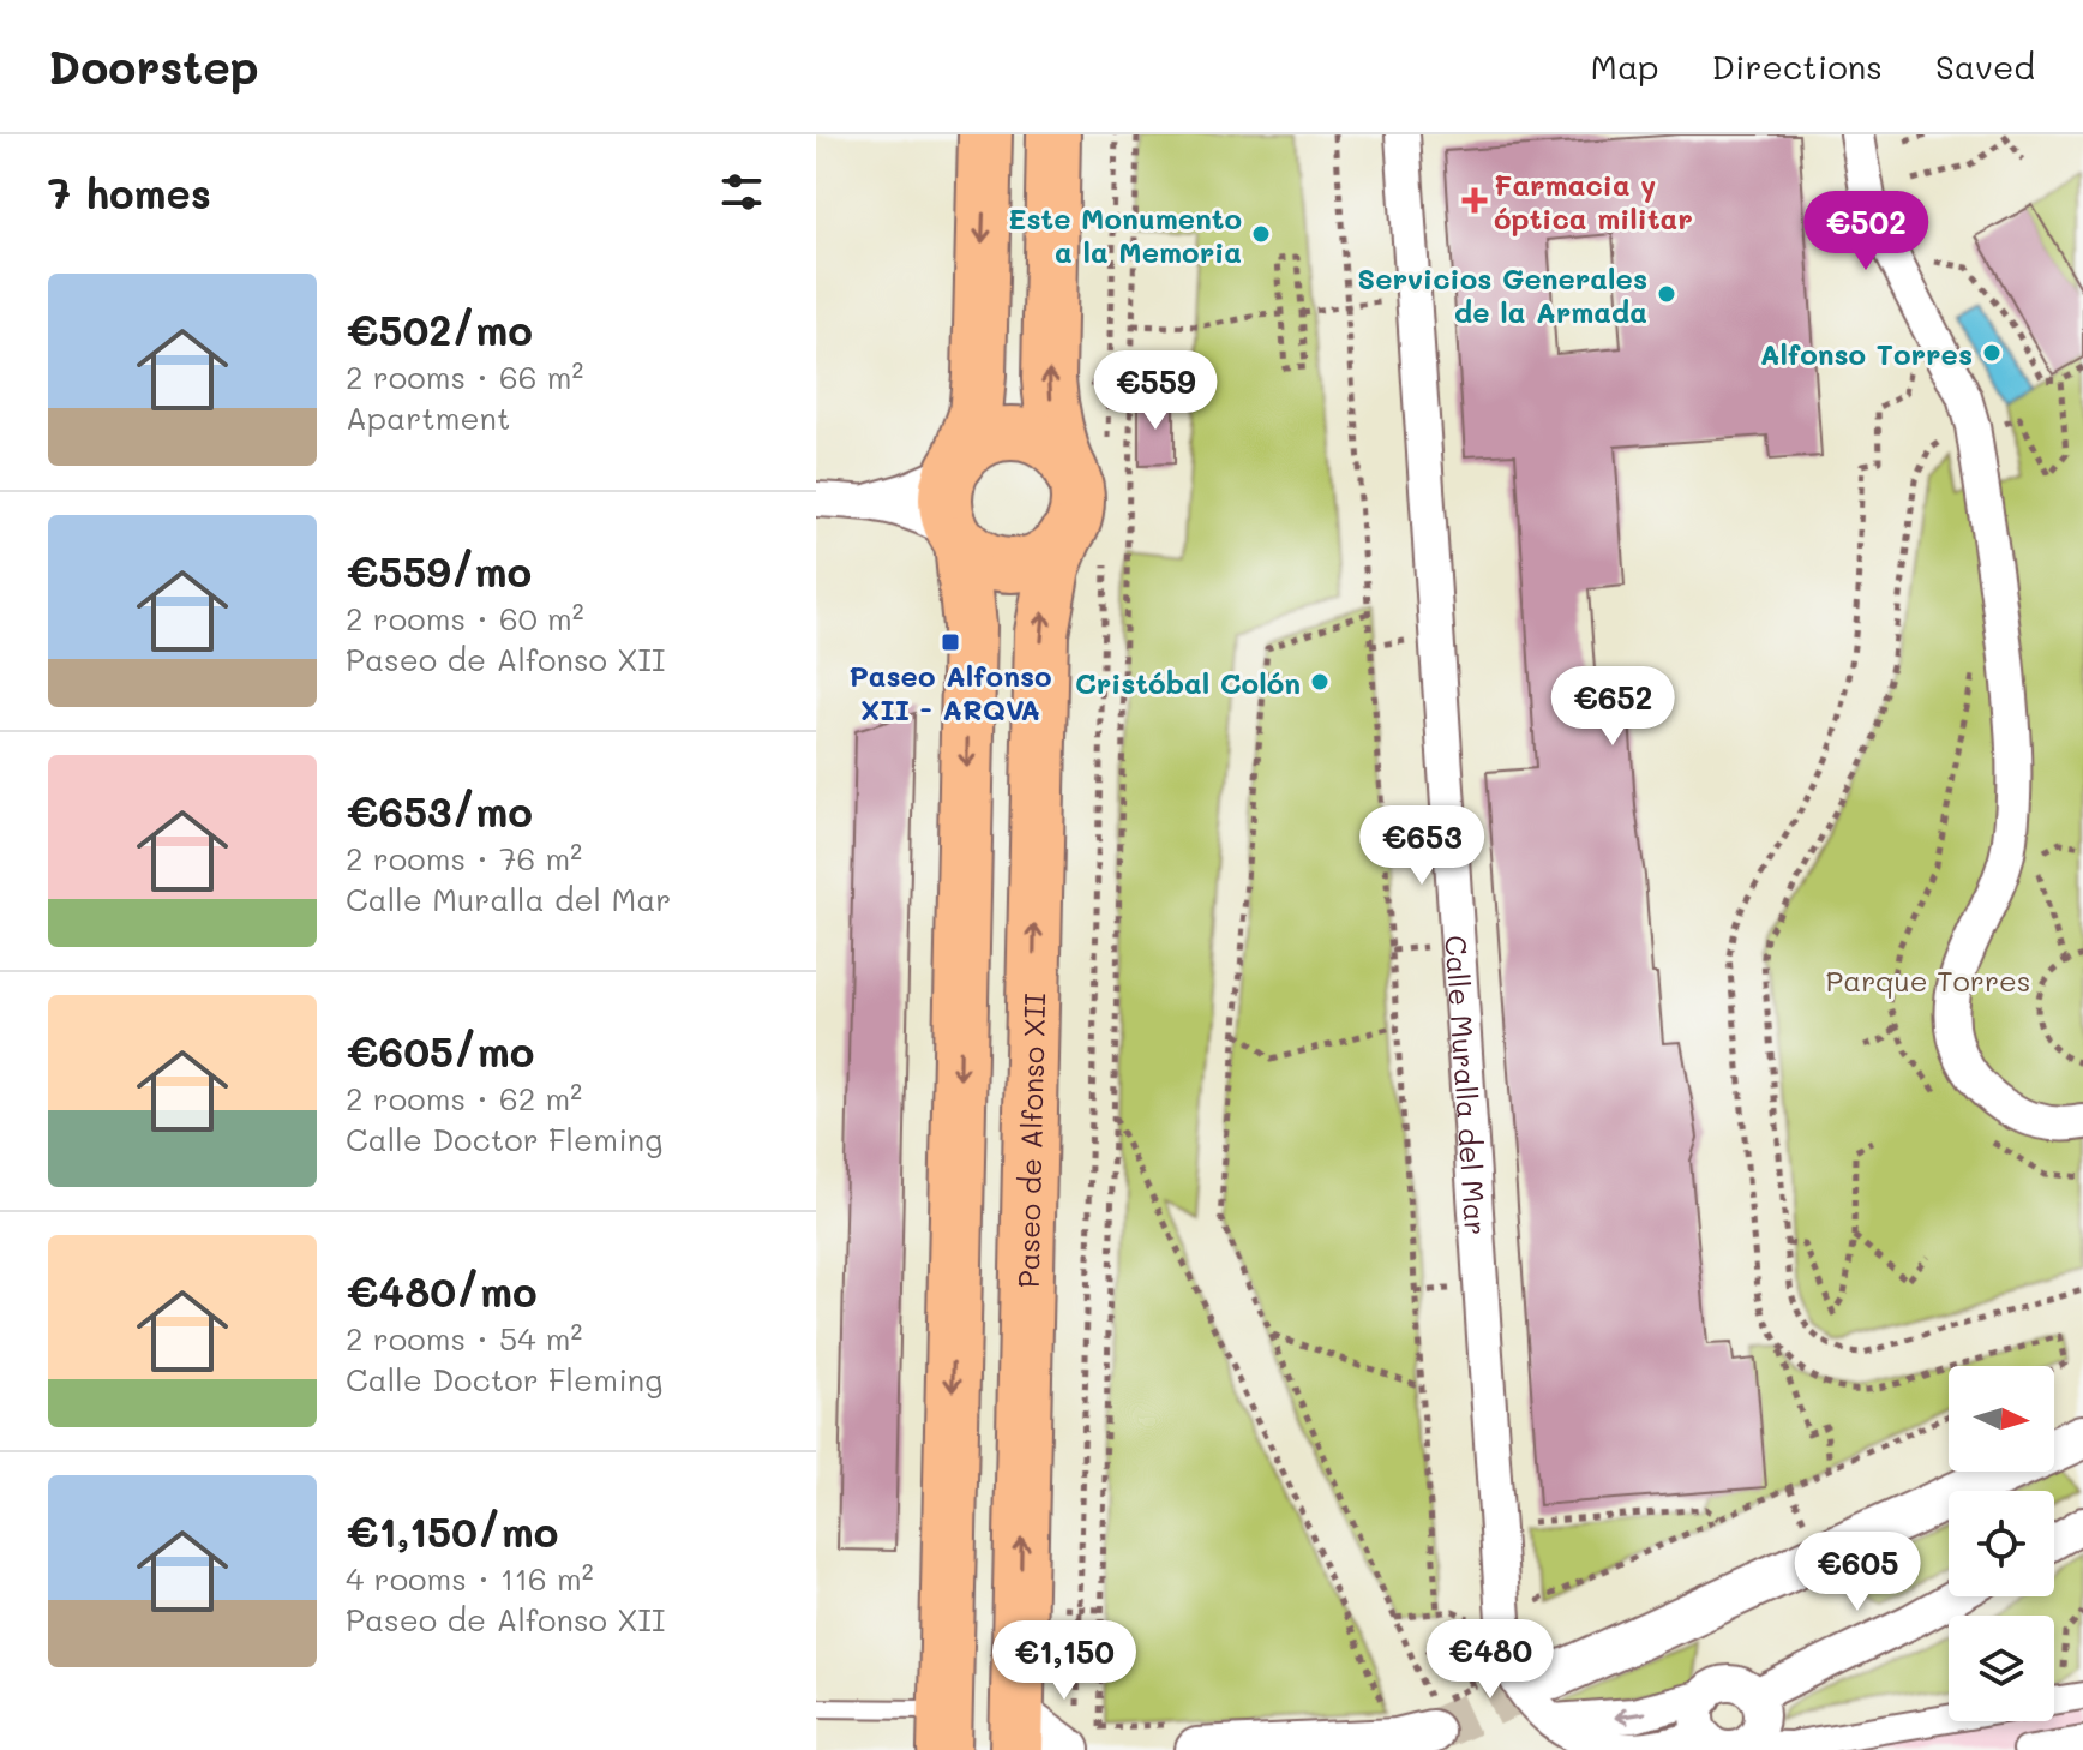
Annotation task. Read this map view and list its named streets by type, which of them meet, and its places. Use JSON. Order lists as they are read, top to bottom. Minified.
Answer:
{"streets":{"main road":["Paseo de Alfonso XII"],"street":["Calle Muralla del Mar"]},"parks":["Parque Torres"],"places":{"health":["Farmacia y óptica militar"],"other":["Este Monumento a la Memoria","Servicios Generales de la Armada","Alfonso Torres","Cristóbal Colón"],"transit":["Paseo Alfonso XII - ARQVA"]},"north":"right","page":{"header":"Doorstep","nav":["Map","Directions","Saved"],"heading":"7 homes","price":["€502","€559","€652","€653","€605","€480","€1,150"],"list":[{"name":"€502/mo","note":"2 rooms · 66 m² · Apartment"},{"name":"€559/mo","note":"2 rooms · 60 m² · Paseo de Alfonso XII"},{"name":"€653/mo","note":"2 rooms · 76 m² · Calle Muralla del Mar"},{"name":"€605/mo","note":"2 rooms · 62 m² · Calle Doctor Fleming"},{"name":"€480/mo","note":"2 rooms · 54 m² · Calle Doctor Fleming"},{"name":"€1,150/mo","note":"4 rooms · 116 m² · Paseo de Alfonso XII"}]}}
